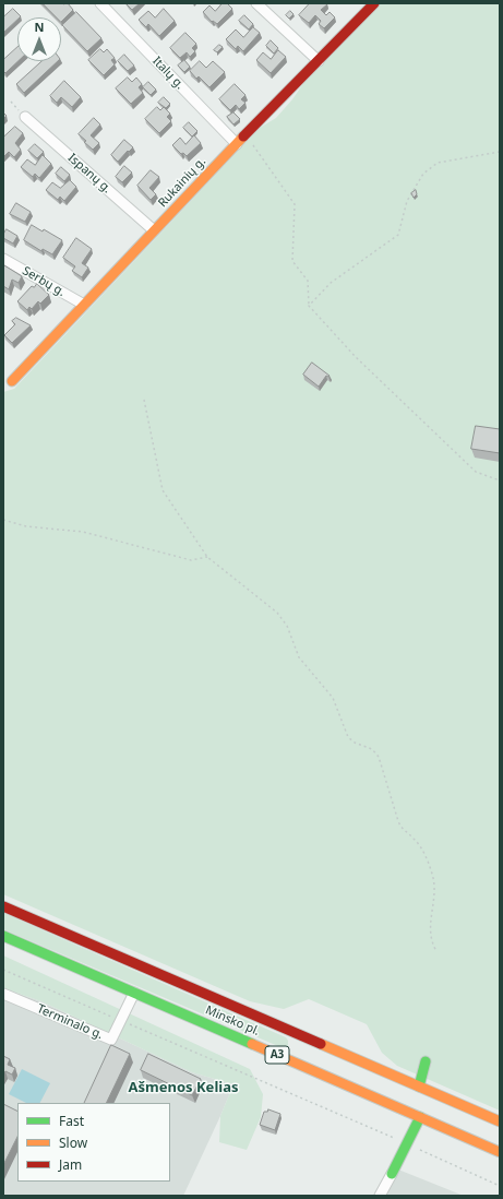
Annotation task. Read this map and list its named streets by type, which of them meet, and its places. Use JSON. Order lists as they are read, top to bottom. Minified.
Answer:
{"streets":{"main road":["Rukainių g.","Minsko pl.","A3"],"street":["Italų g.","Ispanų g.","Serbų g.","Terminalo g."]},"crossings":[["Italų g.","Rukainių g."],["Ispanų g.","Rukainių g."],["Rukainių g.","Serbų g."],["Minsko pl.","Terminalo g."]],"districts":["Ašmenos Kelias"],"legend":["Fast","Slow","Jam"],"north":"top"}
